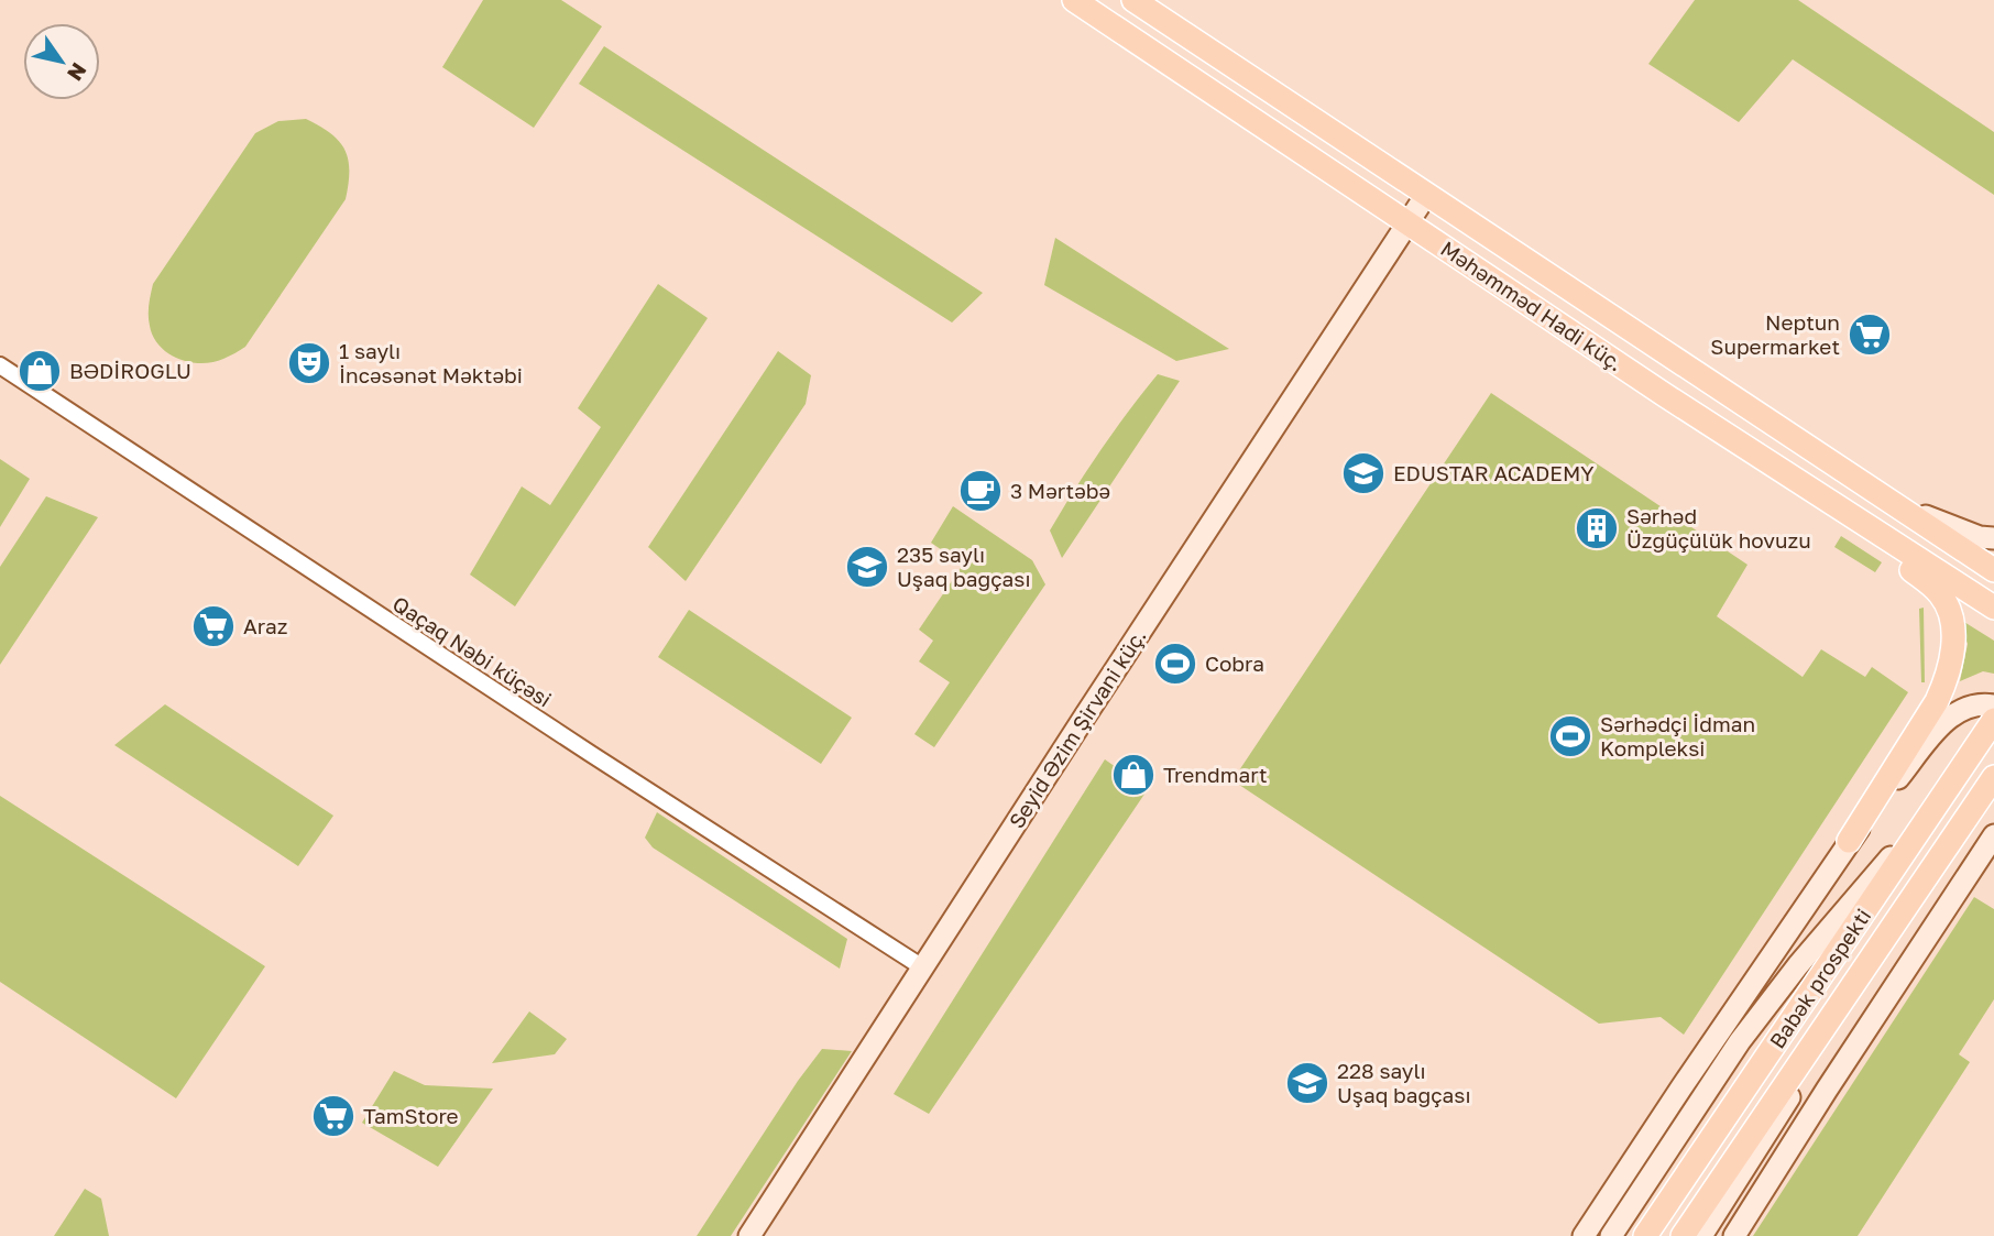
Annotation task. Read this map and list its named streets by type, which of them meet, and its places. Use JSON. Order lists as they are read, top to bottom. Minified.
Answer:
{"streets":{"main road":["Məhəmməd Hadi küç.","Seyid Əzim Şirvani küç.","Babək prospekti"],"street":["Qaçaq Nəbi küçəsi"]},"crossings":[["Məhəmməd Hadi küç.","Seyid Əzim Şirvani küç."],["Qaçaq Nəbi küçəsi","Seyid Əzim Şirvani küç."]],"places":{"supermarket":["Neptun Supermarket","Araz","TamStore"],"theatre":["1 saylı İncəsənət Məktəbi"],"shop":["BƏDİROĞLU","Trendmart"],"school or university":["EDUSTAR ACADEMY","235 saylı Uşaq bağçası","228 saylı Uşaq bağçası"],"cafe":["3 Mərtəbə"],"building":["Sərhəd Üzgüçülük hovuzu"],"sports":["Cobra","Sərhədçi İdman Kompleksi"]},"north":"bottom right"}
